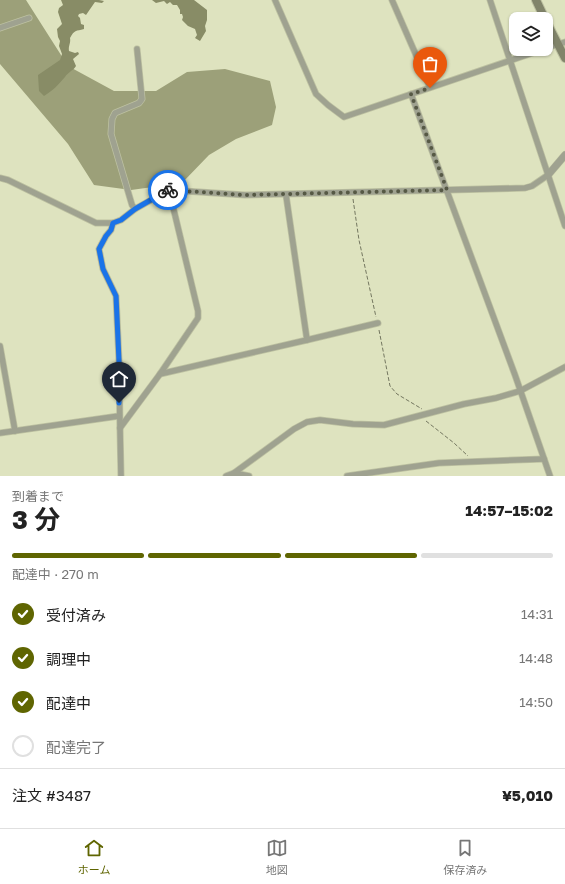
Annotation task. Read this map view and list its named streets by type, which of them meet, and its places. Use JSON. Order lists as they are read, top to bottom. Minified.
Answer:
{"page":{"heading":["3 分","到着まで","14:57–15:02"],"panel":["注文 #3487","¥5,010"],"bar":"配達中 · 270 m","list":[["受付済み","14:31"],["調理中","14:48"],["配達中","14:50"],"配達完了"],"tabs":["ホーム","地図","保存済み"]}}
